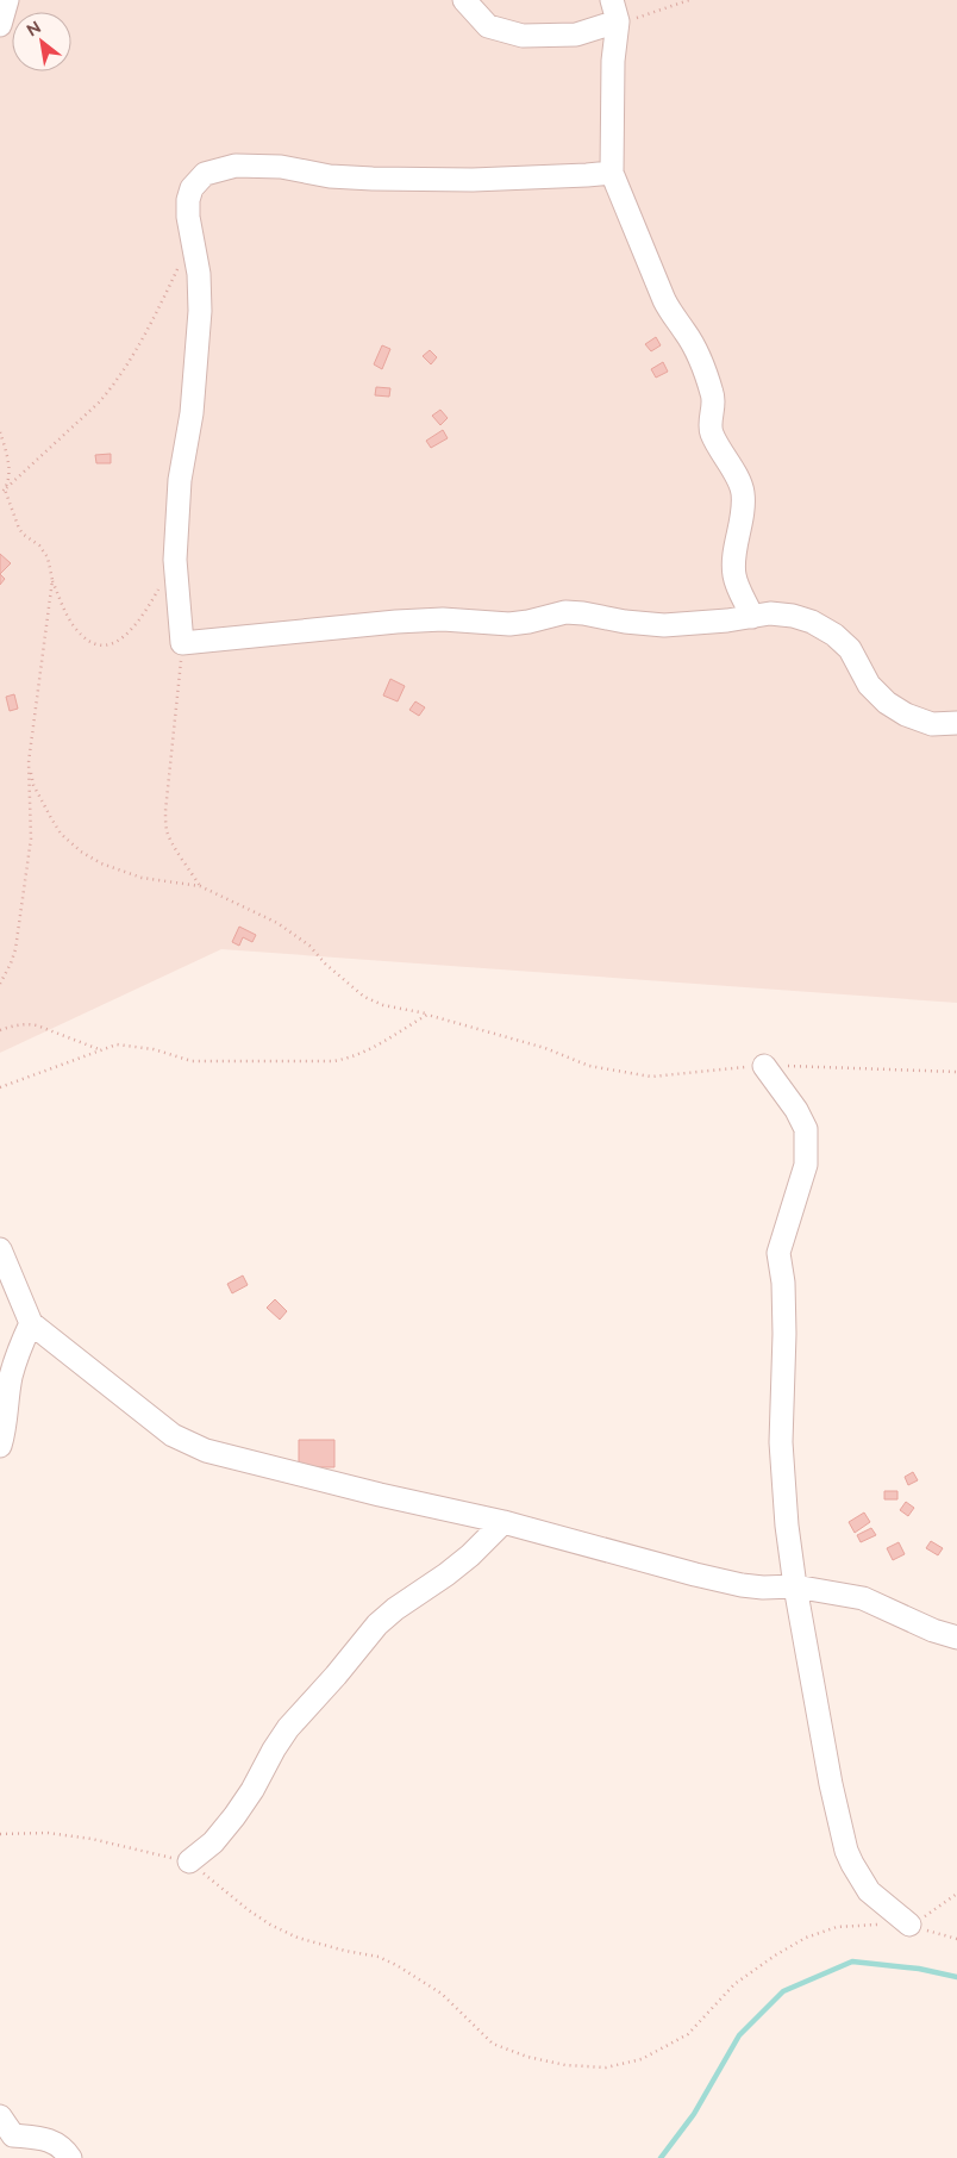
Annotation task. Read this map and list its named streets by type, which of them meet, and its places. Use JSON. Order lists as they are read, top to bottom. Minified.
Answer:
{"north":"top left"}
